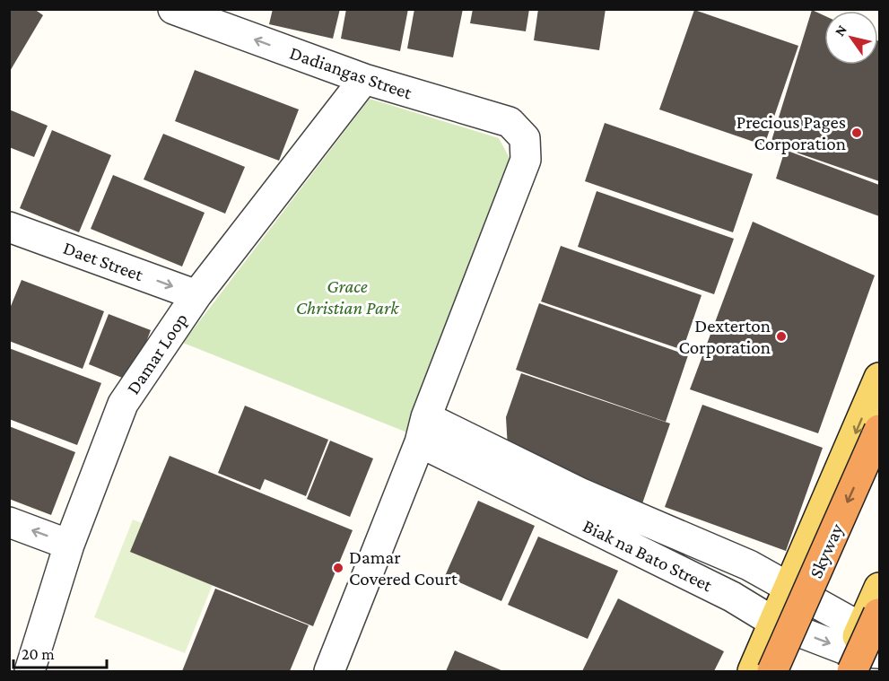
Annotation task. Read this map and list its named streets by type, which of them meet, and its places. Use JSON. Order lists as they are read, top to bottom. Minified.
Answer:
{"streets":{"highway":["Skyway"],"street":["Dadiangas Street","Daet Street","Damar Loop","Biak na Bato Street"]},"crossings":[["Dadiangas Street","Damar Loop"],["Dadiangas Street","Biak na Bato Street"],["Daet Street","Damar Loop"]],"one_way":["Daet Street","Skyway"],"parks":["Grace Christian Park"],"places":["Precious Pages Corporation","Dexterton Corporation","Damar Covered Court"],"scale_bar":"20 m","north":"top left"}
